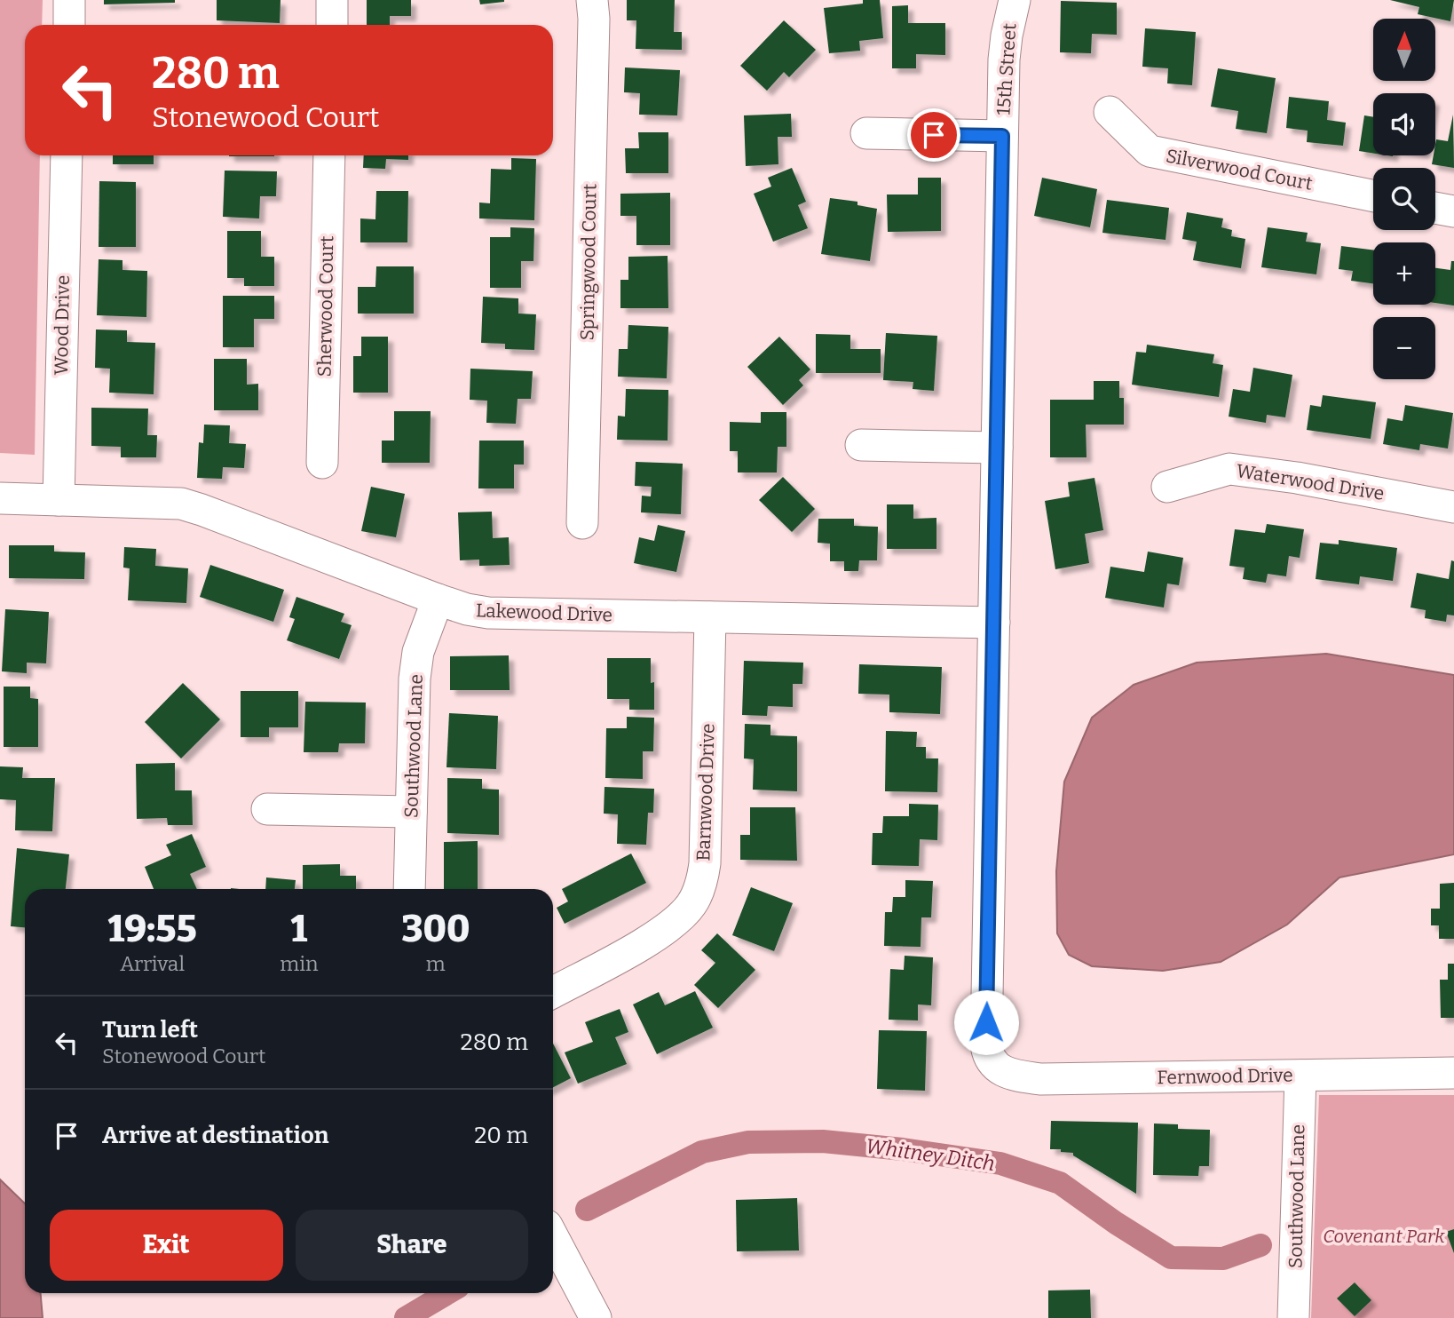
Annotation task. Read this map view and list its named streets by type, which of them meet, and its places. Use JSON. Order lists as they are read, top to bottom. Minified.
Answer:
{"streets":{"street":["15th Street","Silverwood Court","Springwood Court","Sherwood Court","Wood Drive","Waterwood Drive","Lakewood Drive","Southwood Lane","Barnwood Drive","Fernwood Drive"]},"crossings":[["15th Street","Lakewood Drive"],["15th Street","Fernwood Drive"],["Wood Drive","Lakewood Drive"],["Lakewood Drive","Southwood Lane"],["Lakewood Drive","Barnwood Drive"],["Southwood Lane","Fernwood Drive"]],"water":["Whitney Ditch"],"parks":["Covenant Park"],"north":"top","page":{"map_buttons":["+","−"],"turn":["280 m","Stonewood Court"],"eta":["19:55","Arrival","1","min","300","m"],"list":[{"name":"Turn left","note":"Stonewood Court","value":"280 m"},{"name":"Arrive at destination","value":"20 m"}],"buttons":["Exit","Share"]}}
